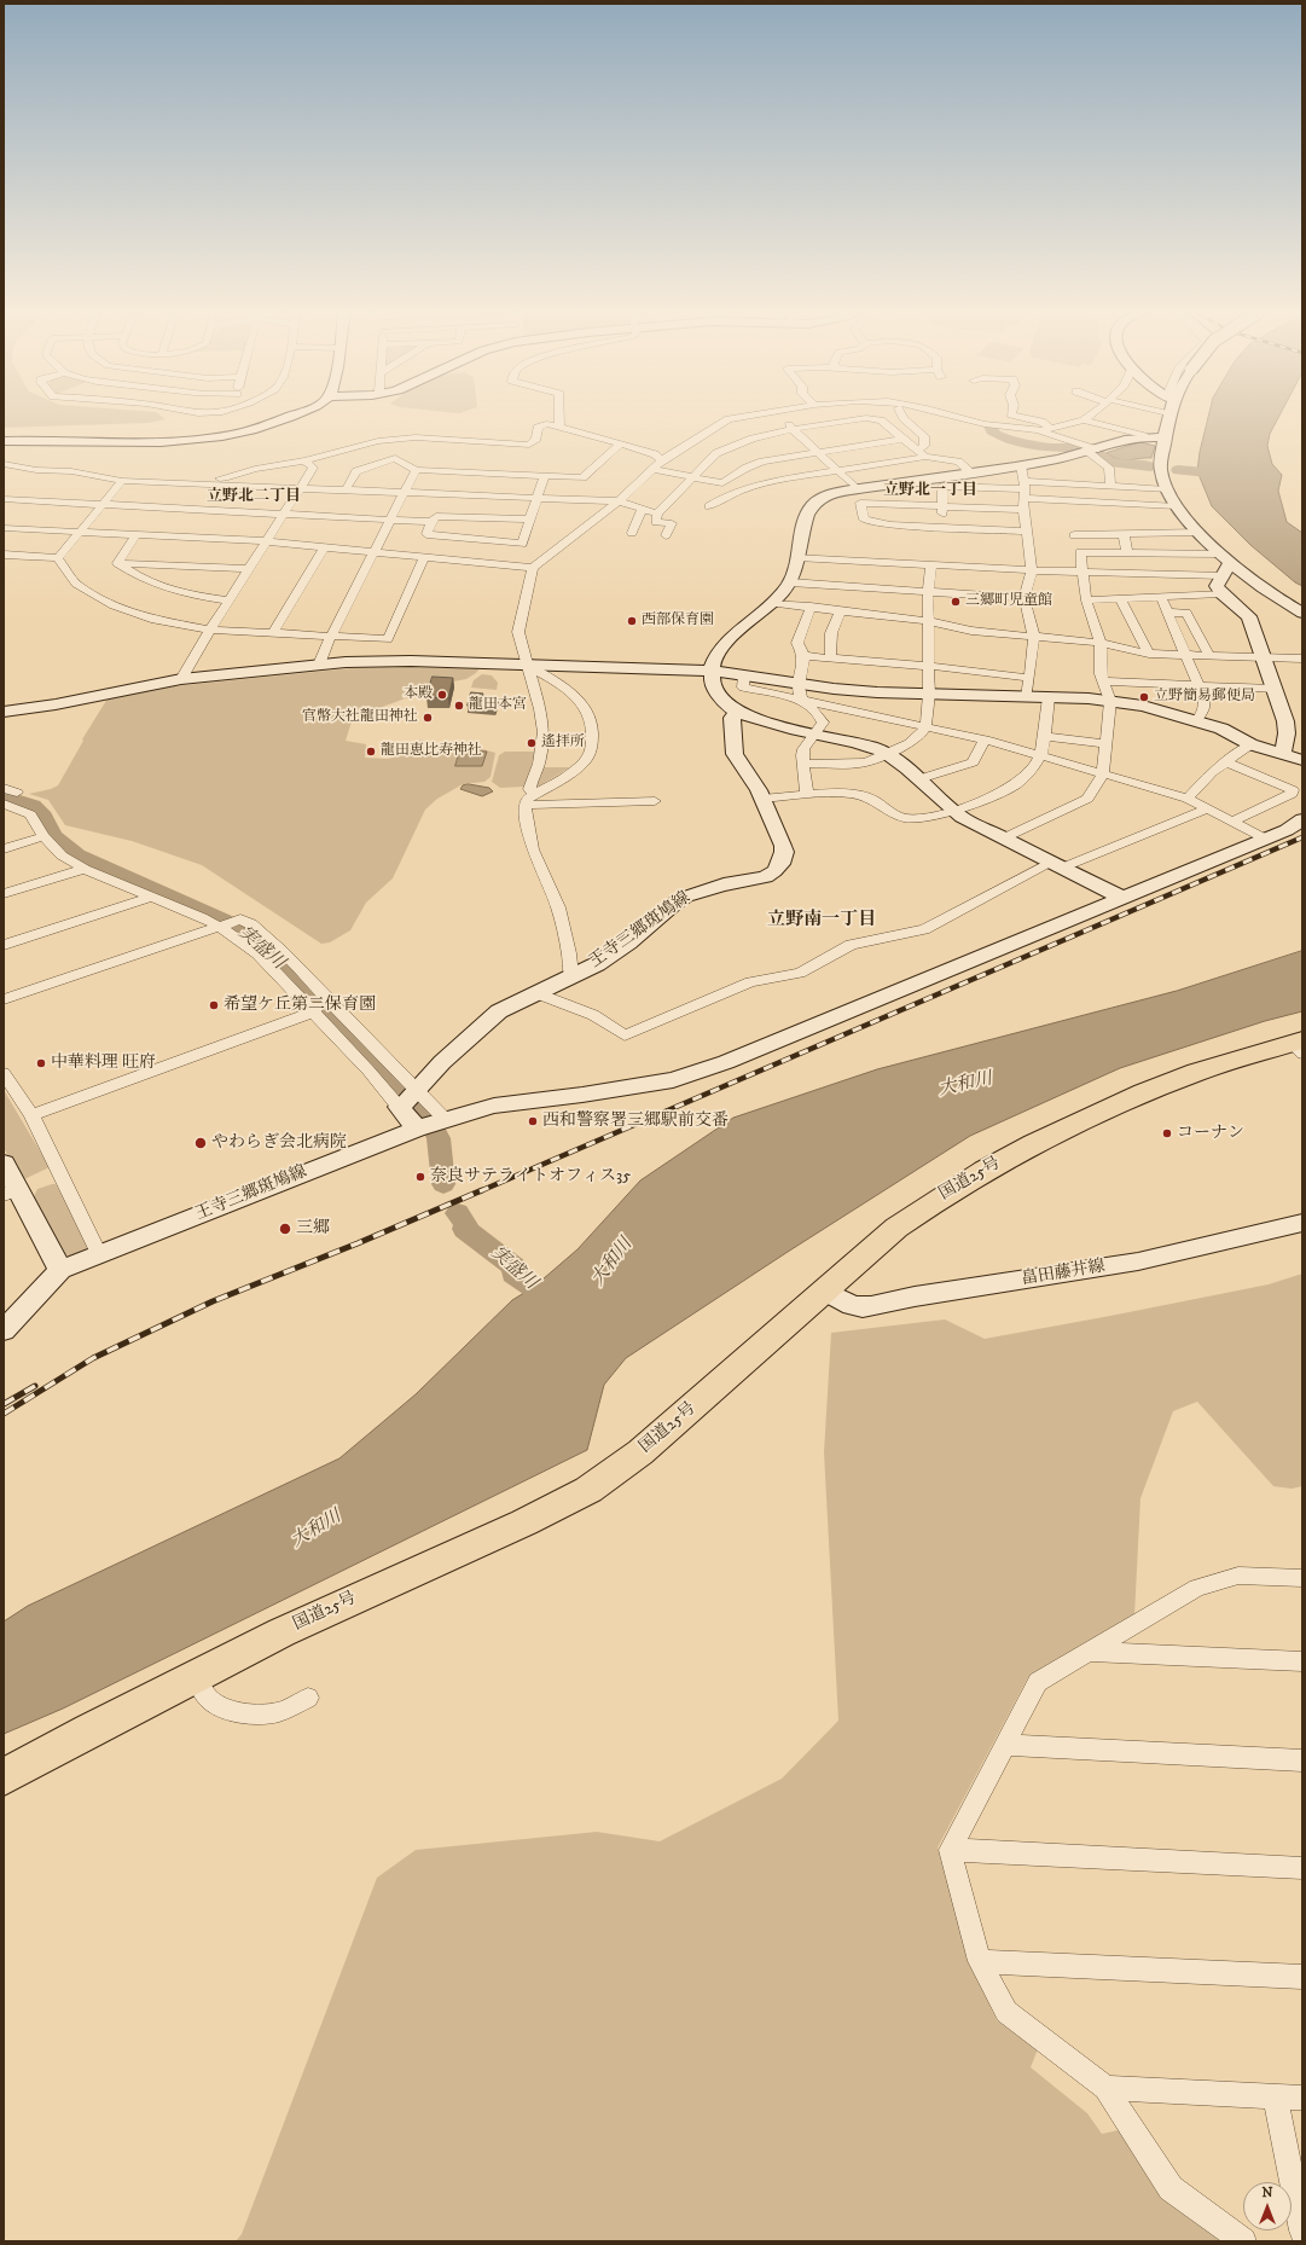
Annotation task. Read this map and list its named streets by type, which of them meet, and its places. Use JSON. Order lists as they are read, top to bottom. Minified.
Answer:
{"streets":{"highway":["国道25号"],"street":["王寺三郷斑鳩線","畠田藤井線"]},"crossings":[["国道25号","畠田藤井線"]],"districts":["立野北一丁目","立野北二丁目","立野南一丁目"],"water":["実盛川","大和川"],"places":["三郷町児童館","西部保育園","本殿","立野簡易郵便局","龍田本宮","官幣大社龍田神社","遙拝所","龍田恵比寿神社","希望ケ丘第二保育園","中華料理 旺府","西和警察署三郷駅前交番","コーナン","やわらぎ会北病院","奈良サテライトオフィス35","三郷"],"north":"top"}
